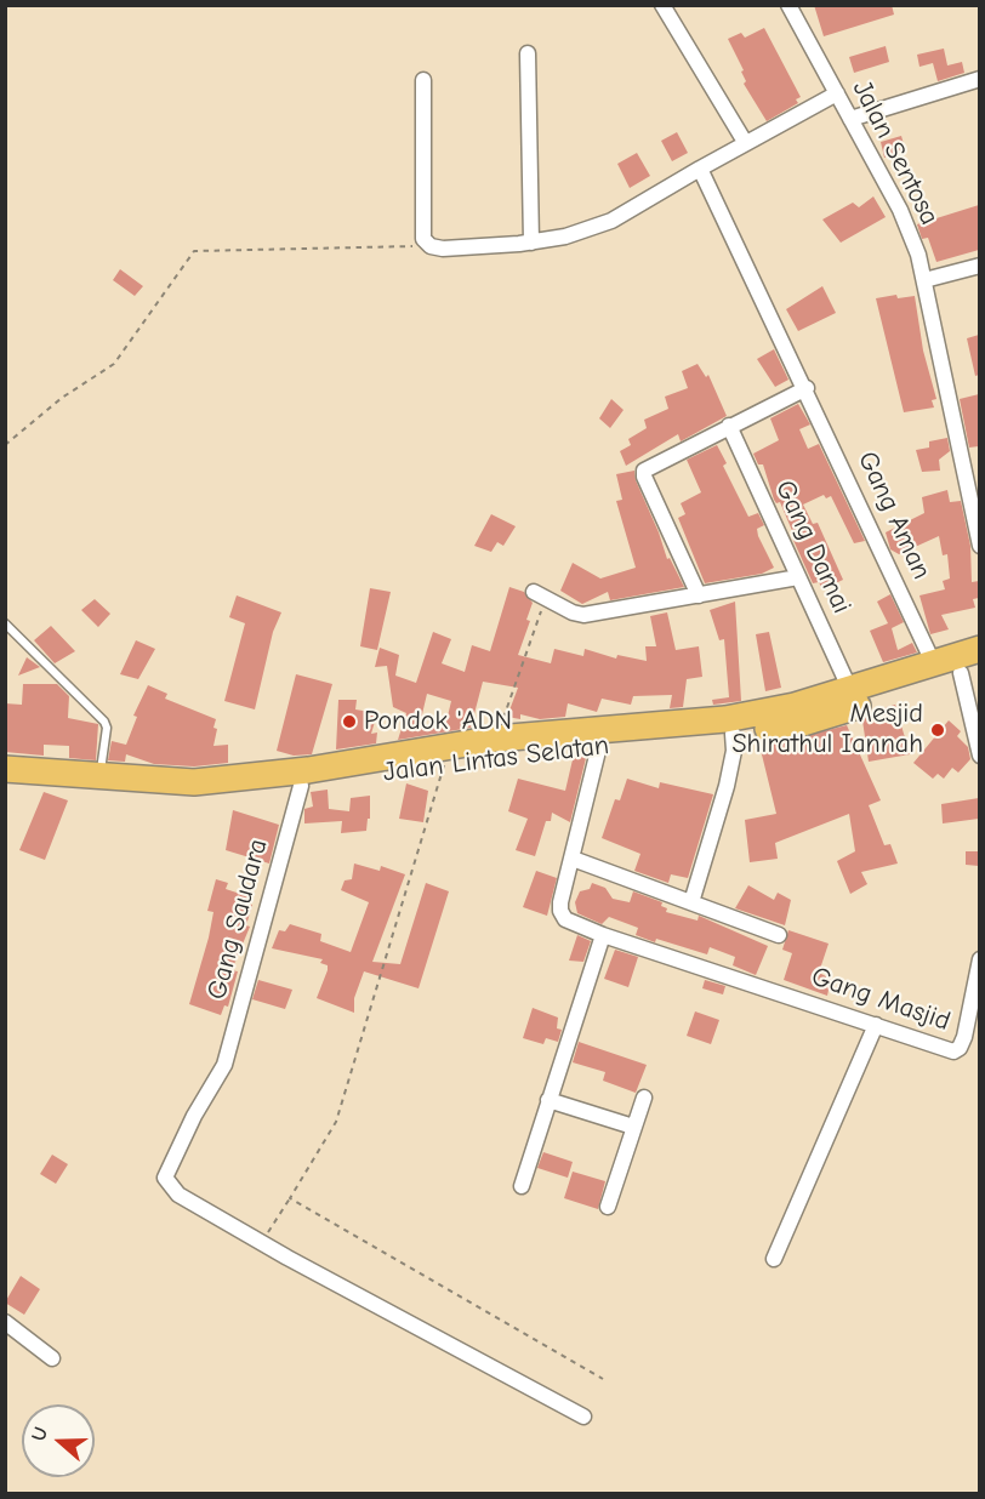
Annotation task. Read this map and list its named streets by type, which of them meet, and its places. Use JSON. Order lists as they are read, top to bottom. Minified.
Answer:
{"streets":{"highway":["Jalan Lintas Selatan"],"street":["Jalan Sentosa","Gang Aman","Gang Damai","Gang Saudara","Gang Masjid"]},"crossings":[["Gang Aman","Jalan Lintas Selatan"],["Gang Damai","Jalan Lintas Selatan"],["Jalan Lintas Selatan","Gang Saudara"]],"places":["Pondok 'ADN","Mesjid Shirathul Iannah"],"north":"left"}
